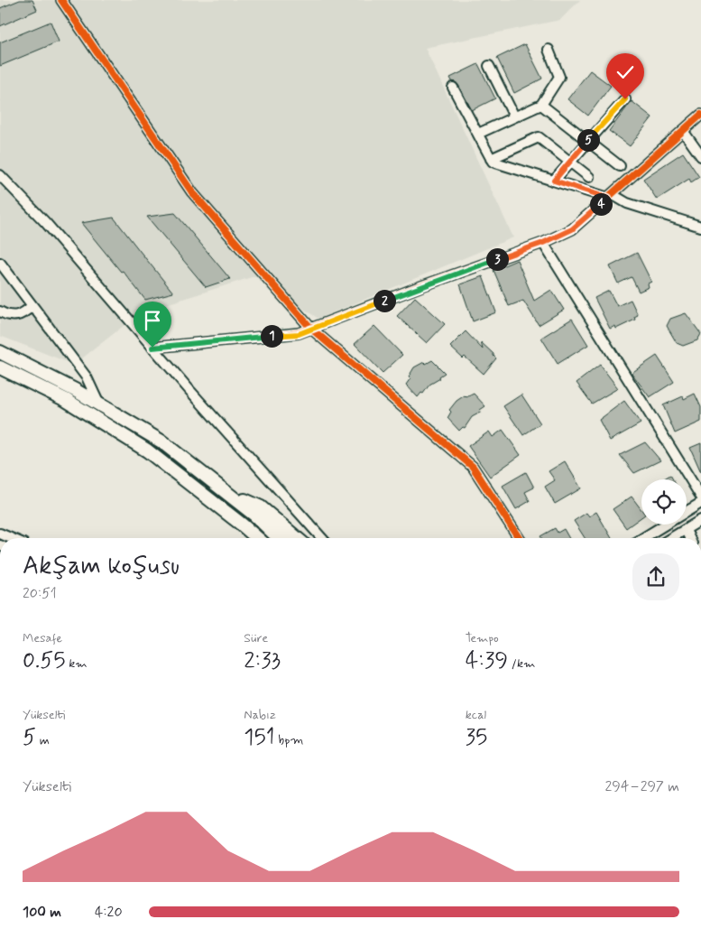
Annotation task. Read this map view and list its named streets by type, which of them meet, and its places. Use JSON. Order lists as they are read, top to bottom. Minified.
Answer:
{"page":{"pins":["5","4","3","2","1"],"heading":["Akşam koşusu","20:51"],"stats":[["Mesafe","0.55 km"],["Süre","2:33"],["Tempo","4:39 /km"],["Yükselti","5 m"],["Nabız","151 bpm"],["kcal","35"]],"chart":["Yükselti","294–297 m"],"list":[{"name":"100 m","note":"4:20"}]}}
